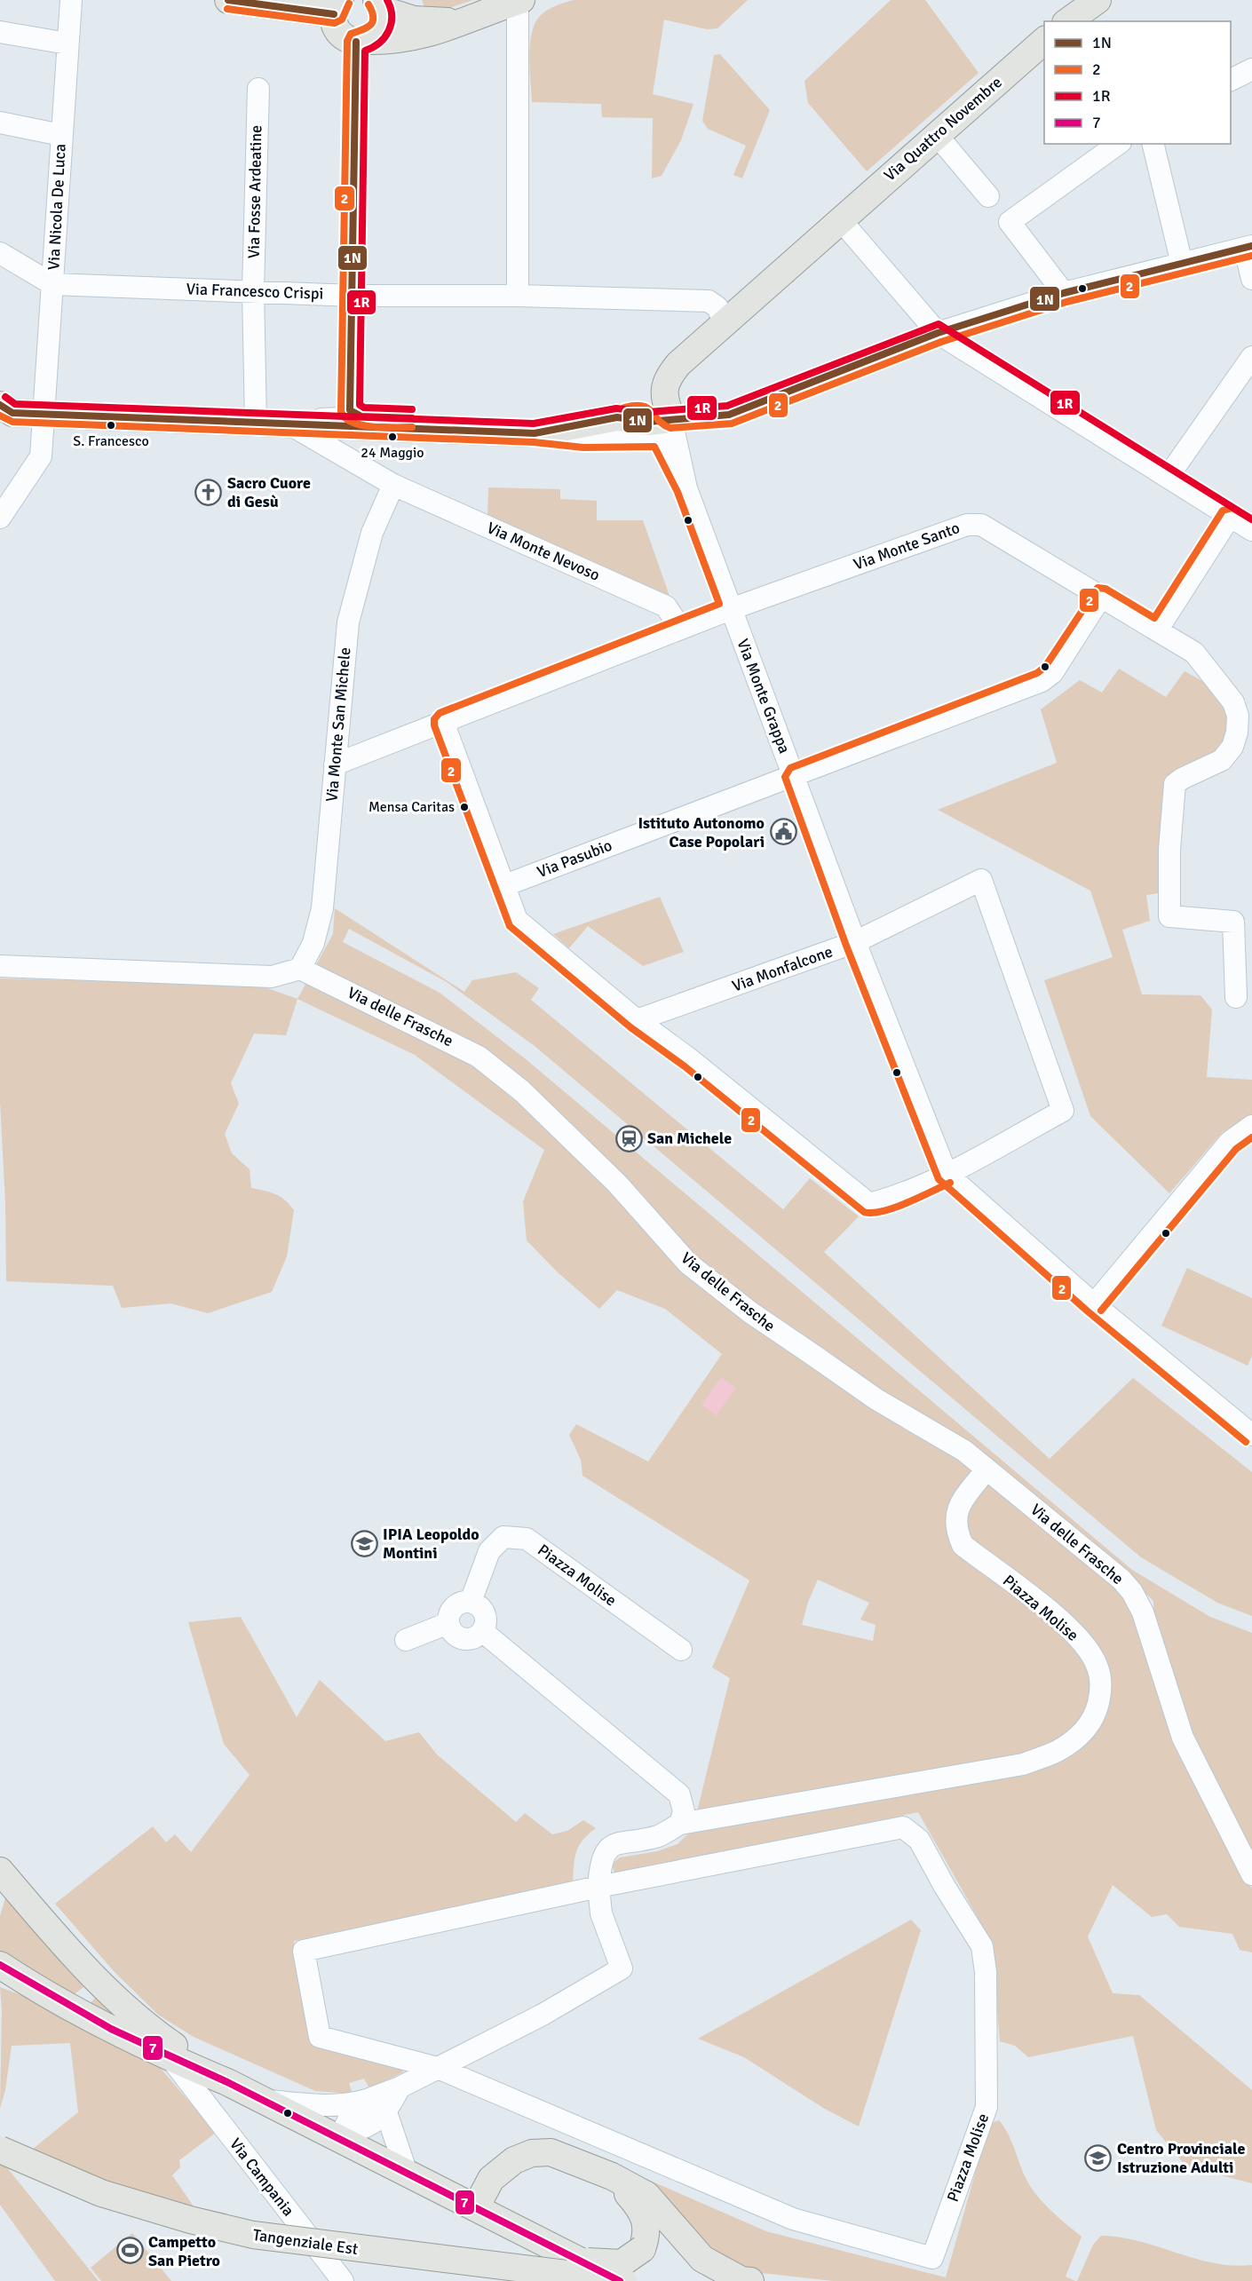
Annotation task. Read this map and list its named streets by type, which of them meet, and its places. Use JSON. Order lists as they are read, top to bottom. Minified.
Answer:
{"streets":{"main road":["Via Quattro Novembre","Tangenziale Est"],"street":["Via Fosse Ardeatine","Via Nicola De Luca","Via Francesco Crispi","Via Monte Santo","Via Monte Nevoso","Via Monte Grappa","Via Monte San Michele","Via Pasubio","Via Monfalcone","Via delle Frasche","Piazza Molise","Via Campania"]},"crossings":[["Via Quattro Novembre","Via Francesco Crispi"],["Via Quattro Novembre","Via Monte Grappa"],["Via Fosse Ardeatine","Via Francesco Crispi"],["Via Nicola De Luca","Via Francesco Crispi"],["Via Monte Santo","Via Monte Nevoso"],["Via Monte Santo","Via Monte Grappa"],["Via Monte Santo","Via Monte San Michele"],["Via Monte Santo","Via Pasubio"],["Via Monte Nevoso","Via Monte San Michele"],["Via Monte Grappa","Via Pasubio"],["Via Monte Grappa","Via Monfalcone"],["Via Monte San Michele","Via delle Frasche"],["Via delle Frasche","Piazza Molise"]],"places":{"other":["S. Francesco","24 Maggio","Mensa Caritas"],"church":["Sacro Cuore di Gesù"],"public building":["Istituto Autonomo Case Popolari"],"station":["San Michele"],"school or university":["IPIA Leopoldo Montini","Centro Provinciale Istruzione Adulti"],"sports":["Campetto San Pietro"]},"lines":["transit line 1N","transit line 1R","transit line 2","transit line 7"],"legend":["1N","2","1R","7"]}
